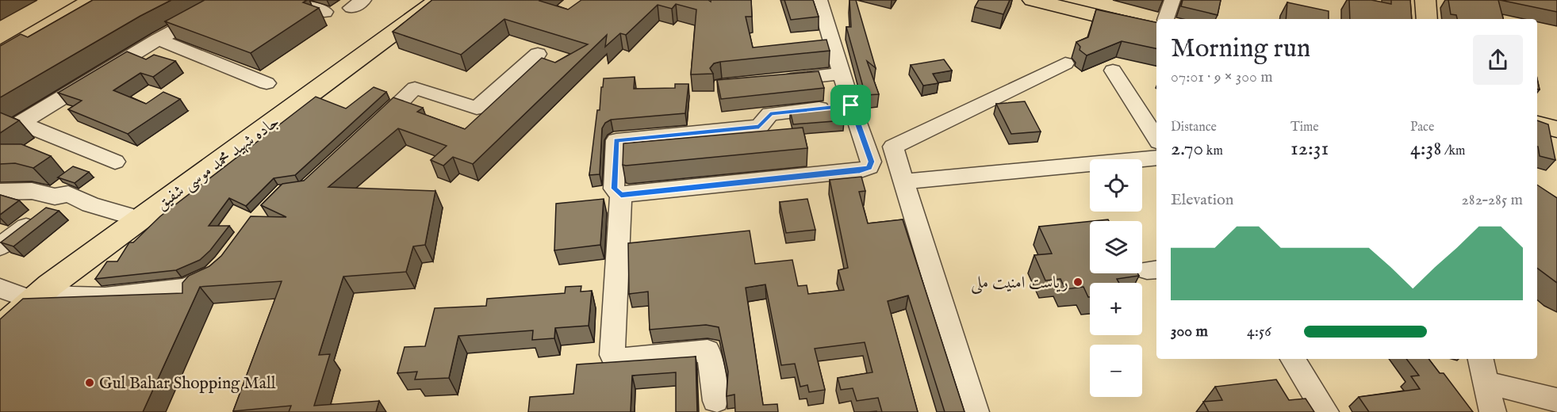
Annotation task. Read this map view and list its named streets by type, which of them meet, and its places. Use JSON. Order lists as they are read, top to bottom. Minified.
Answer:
{"streets":{"main road":["جاده شهید محمد موسی شفیق"]},"places":["ریاست امنیت ملی","Gul Bahar Shopping Mall"],"page":{"heading":["Morning run","07:01 · 9 × 300 m"],"stats":[["Distance","2.70 km"],["Time","12:31"],["Pace","4:38 /km"]],"map_buttons":["+","−"],"chart":["Elevation","282–285 m"],"list":[{"name":"300 m","note":"4:56"}]}}
